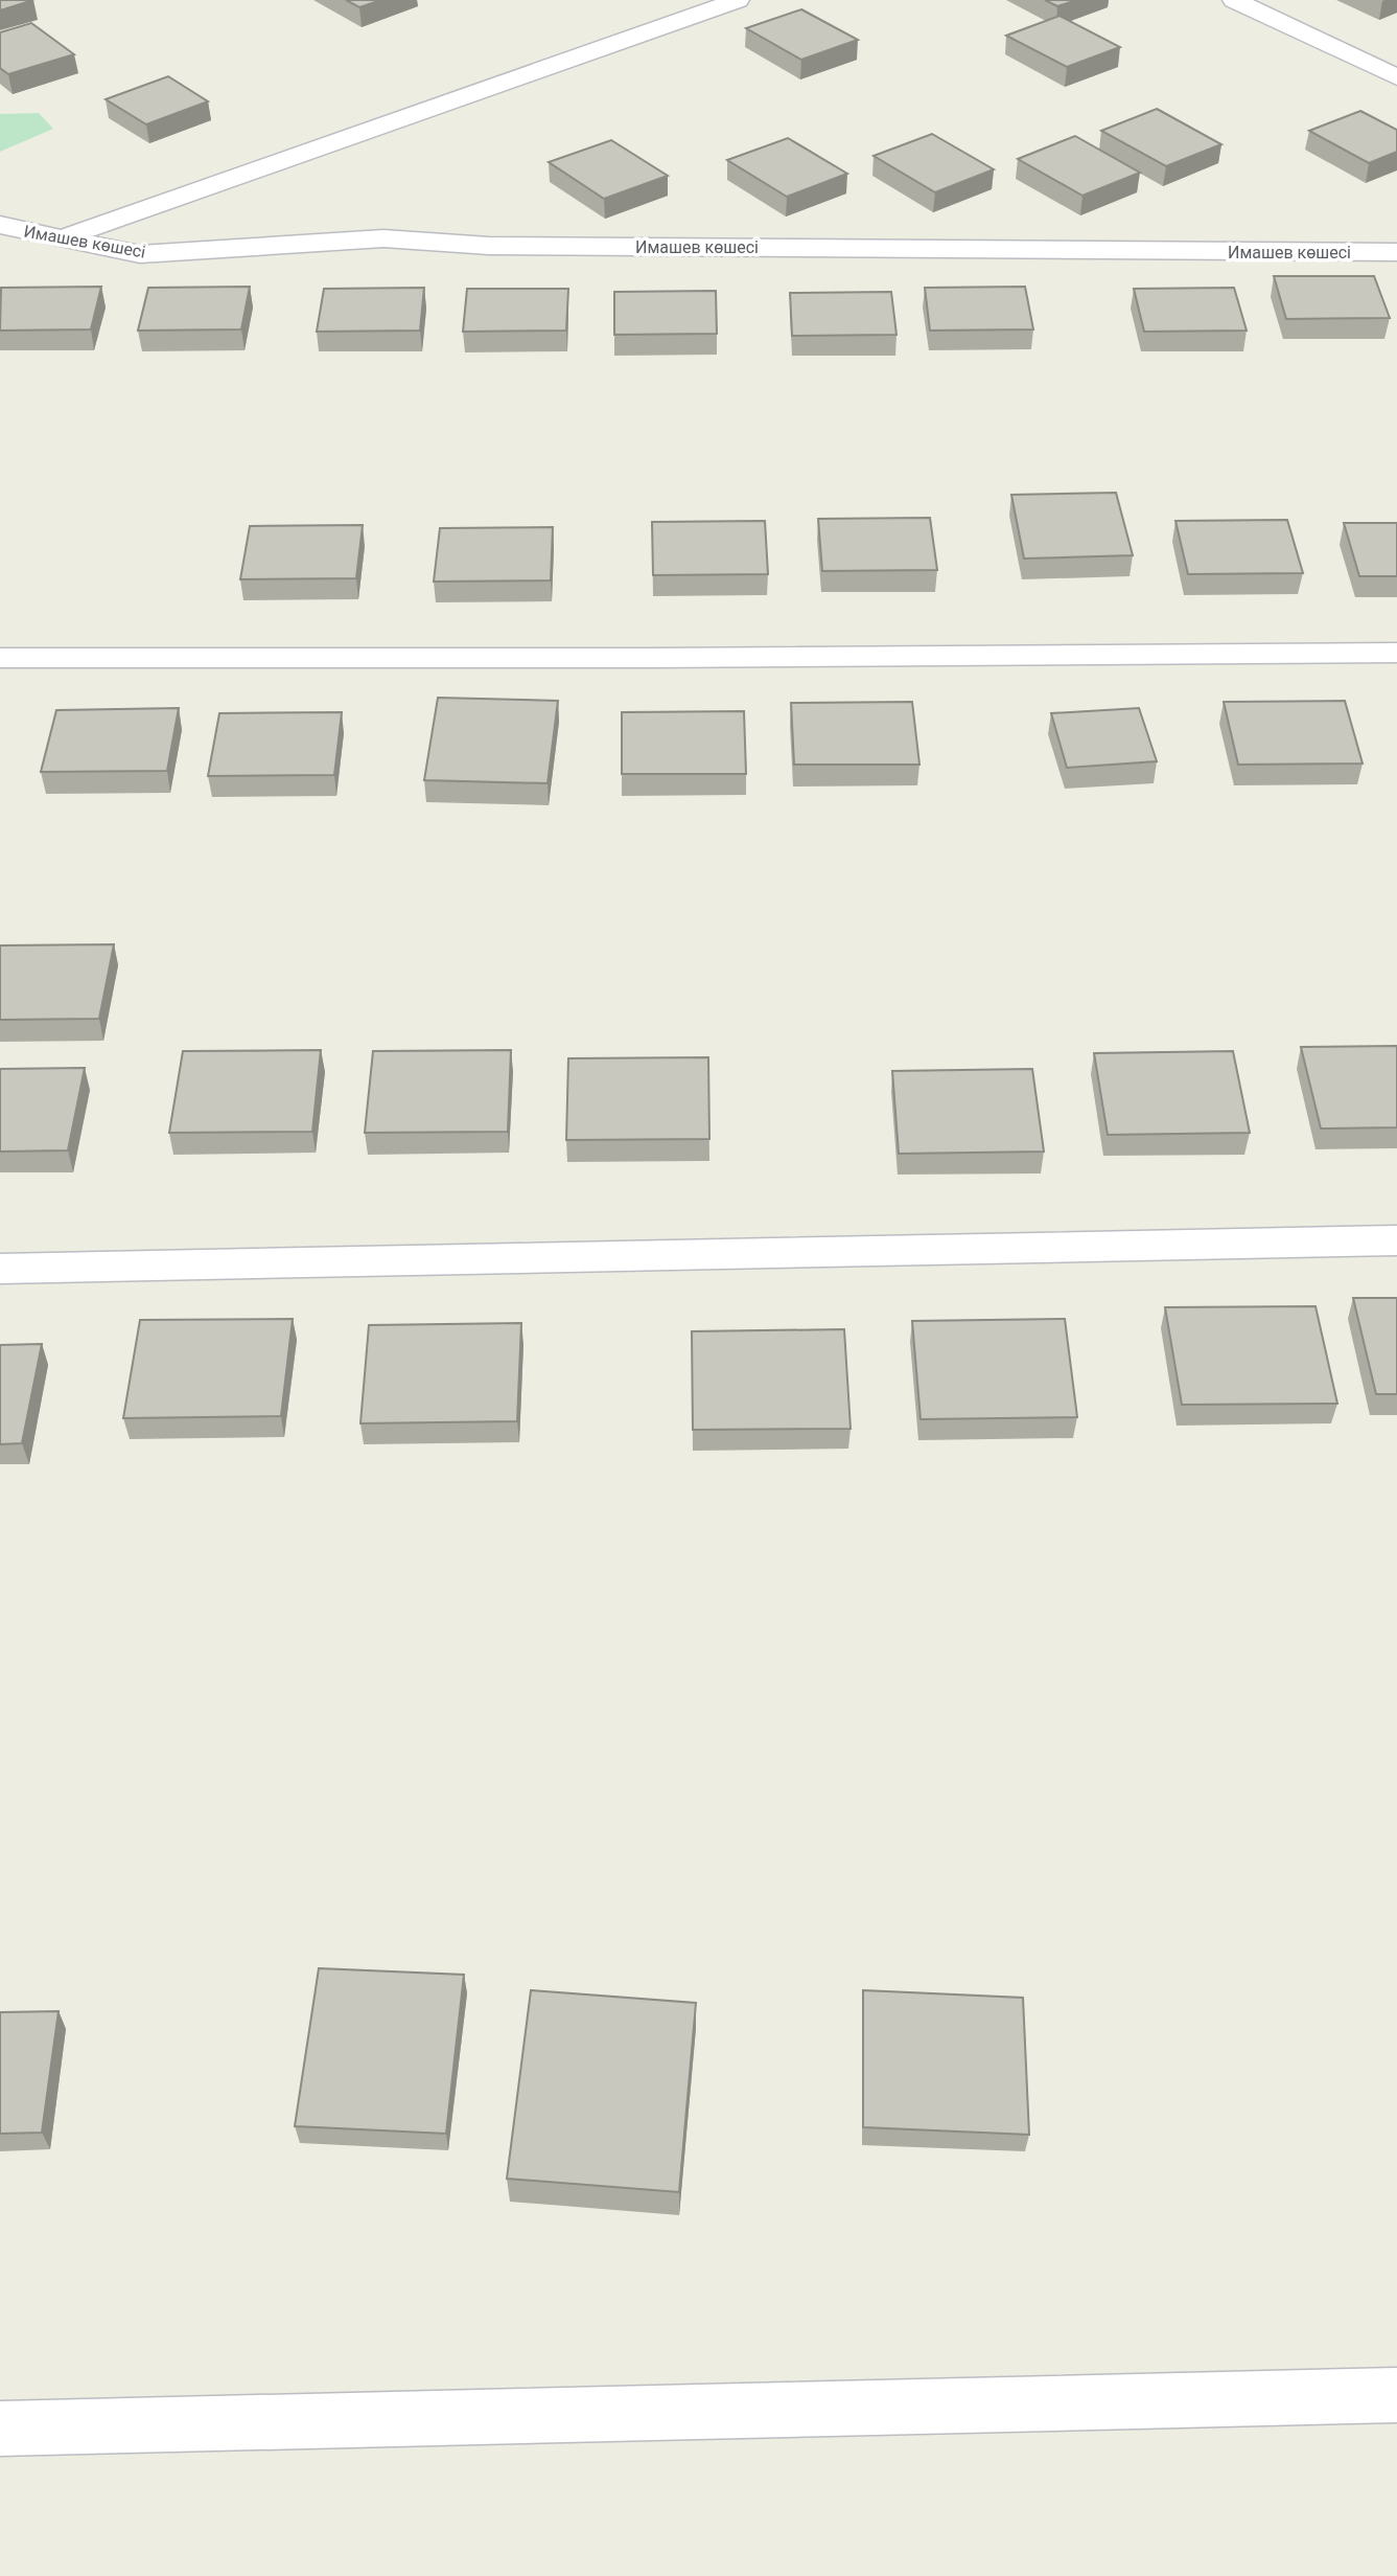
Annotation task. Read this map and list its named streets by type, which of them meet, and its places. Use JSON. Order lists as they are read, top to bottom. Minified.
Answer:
{"streets":{"street":["Имашев көшесі"]}}
